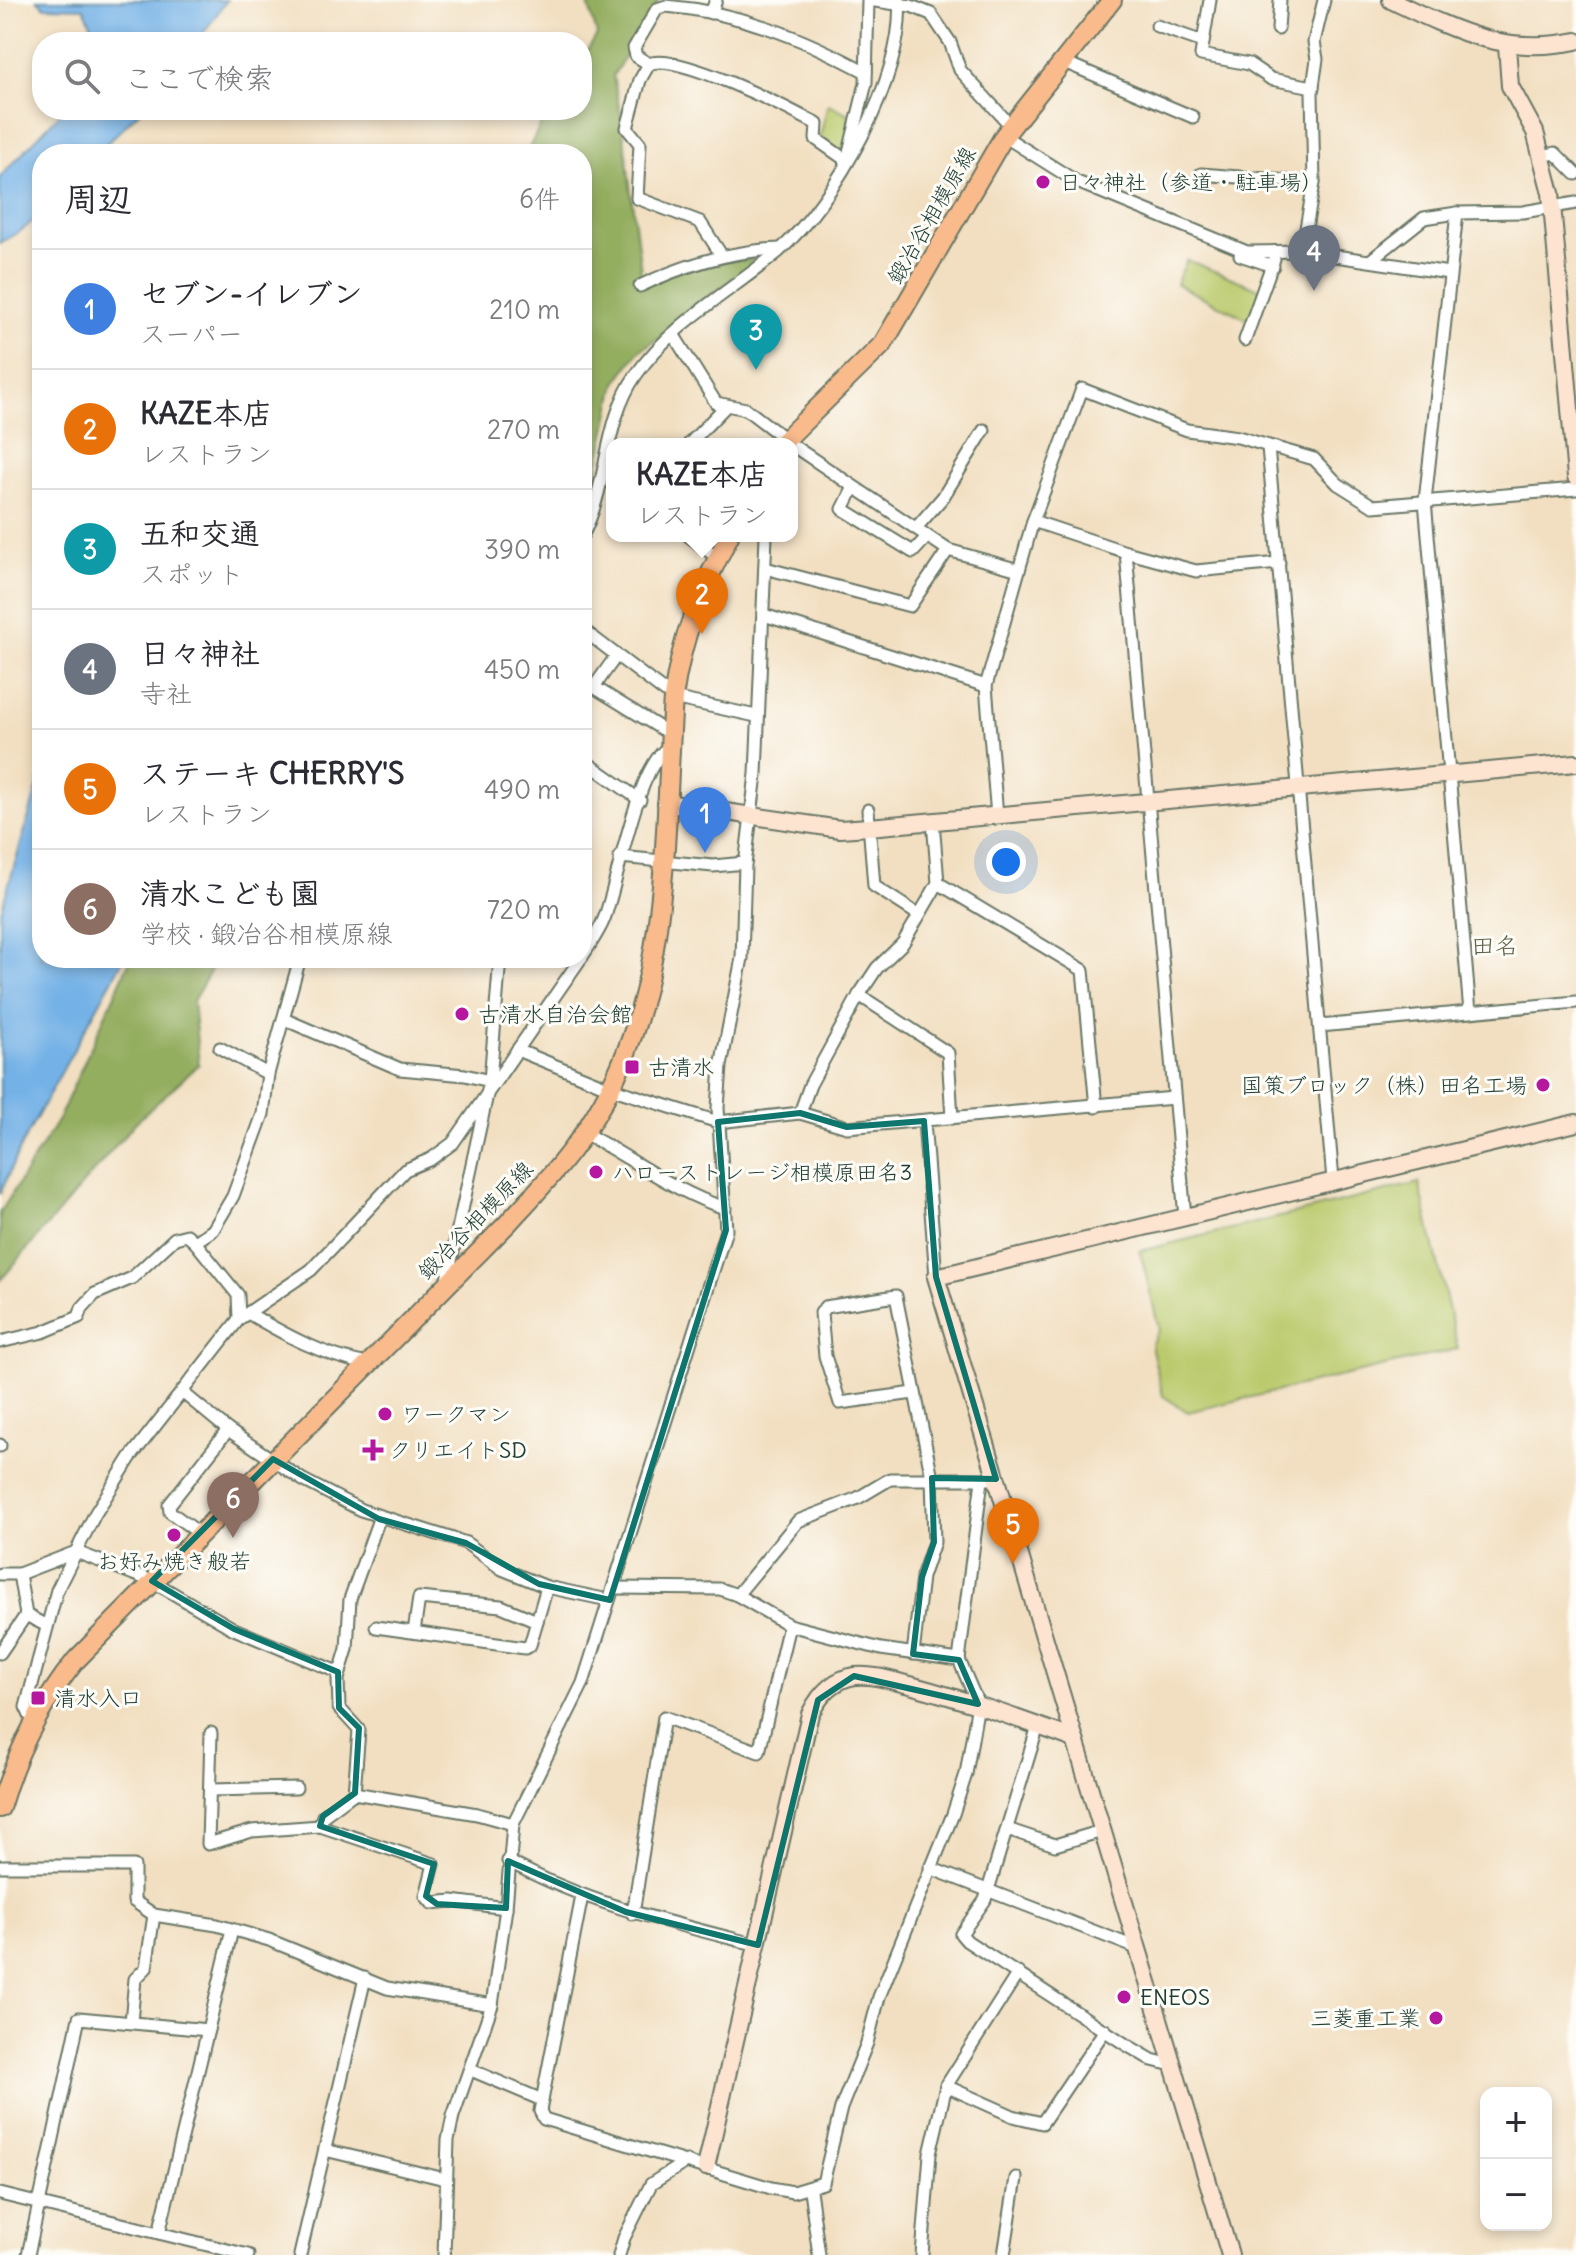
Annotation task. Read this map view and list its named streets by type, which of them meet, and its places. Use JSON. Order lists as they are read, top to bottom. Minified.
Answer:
{"streets":{"main road":["鍛冶谷相模原線"]},"districts":["田名"],"places":{"other":["日々神社（参道・駐車場）","古清水自治会館","国策ブロック（株）田名工場","ハローストレージ相模原田名3","ワークマン","お好み焼き般若","ENEOS","三菱重工業"],"transit":["古清水","清水入口"],"health":["クリエイトSD"]},"page":{"search":"ここで検索","heading":["周辺","6件"],"pins":["4","3","2","1","6","5"],"list":[{"mark":"1","name":"セブン-イレブン","note":"スーパー","value":"210 m"},{"mark":"2","name":"KAZE本店","note":"レストラン","value":"270 m"},{"mark":"3","name":"五和交通","note":"スポット","value":"390 m"},{"mark":"4","name":"日々神社","note":"寺社","value":"450 m"},{"mark":"5","name":"ステーキ CHERRY'S","note":"レストラン","value":"490 m"},{"mark":"6","name":"清水こども園","note":"学校 · 鍛冶谷相模原線","value":"720 m"}],"popup":["KAZE本店","レストラン"],"map_buttons":["+","−"]}}
